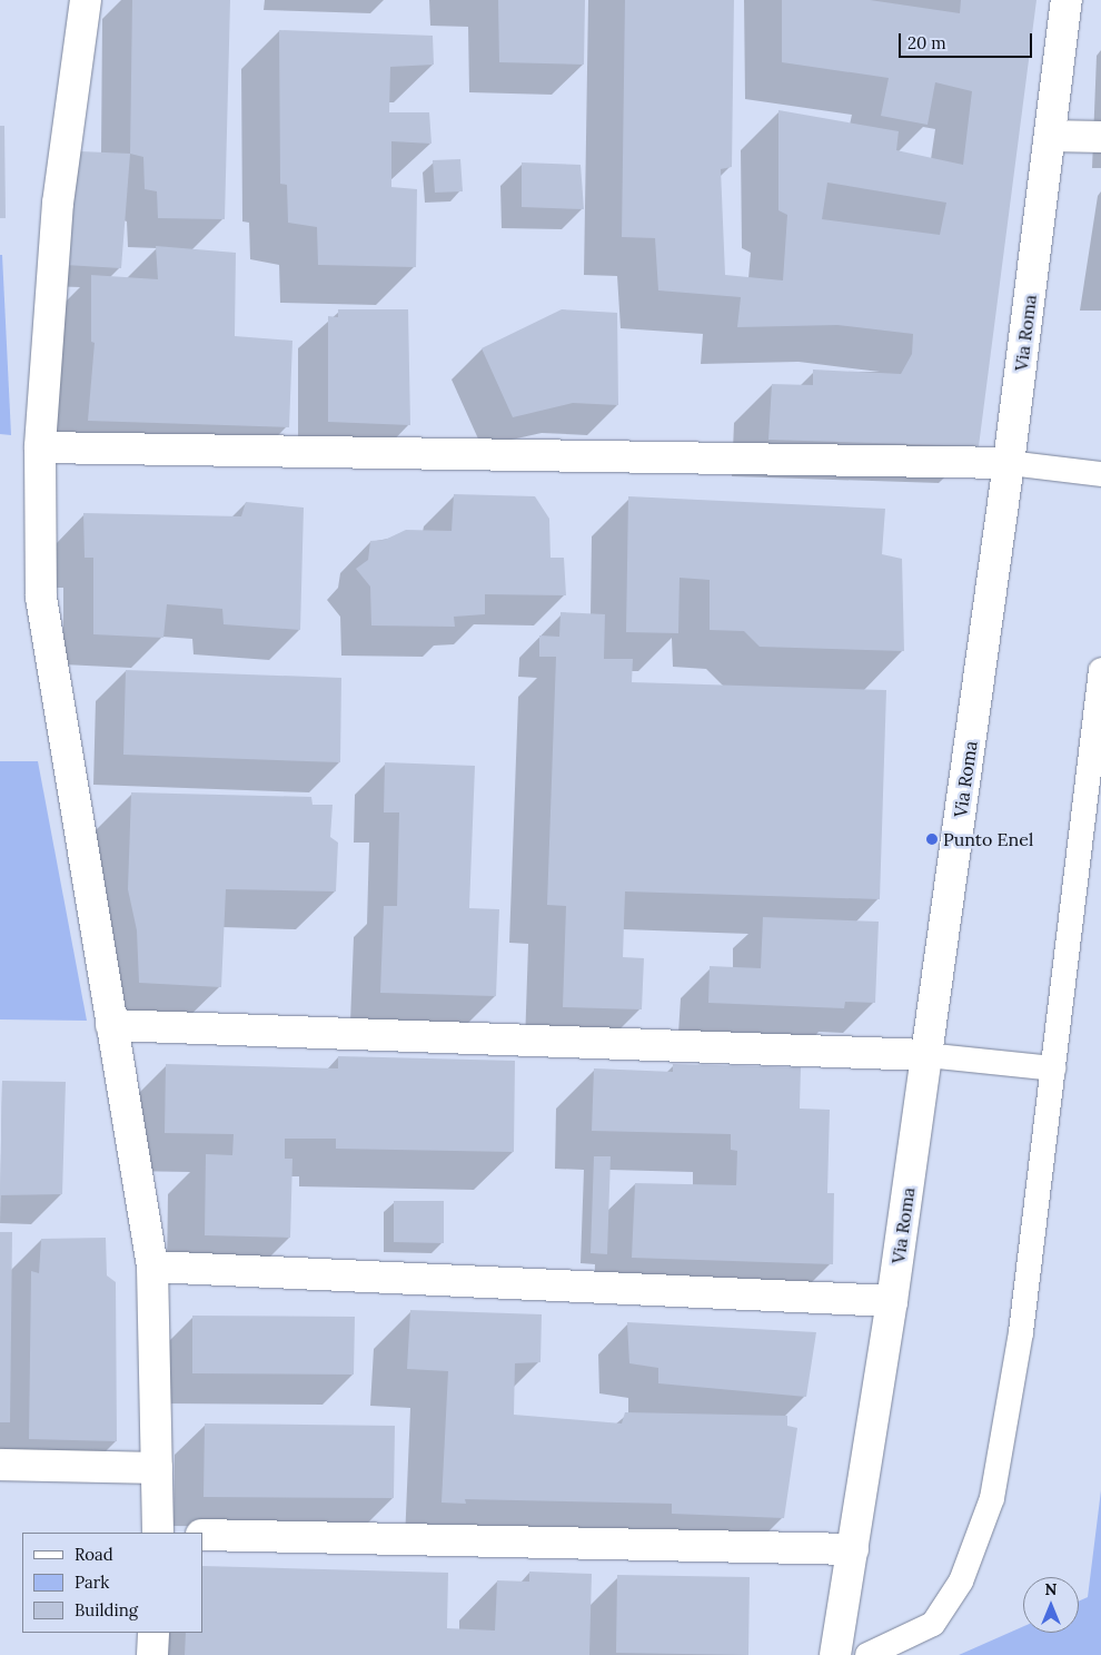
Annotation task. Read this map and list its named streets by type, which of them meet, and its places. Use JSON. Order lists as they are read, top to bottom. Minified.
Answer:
{"streets":{"street":["Via Roma"]},"places":["Punto Enel"],"legend":["Road","Park","Building"],"scale_bar":"20 m","north":"top"}
